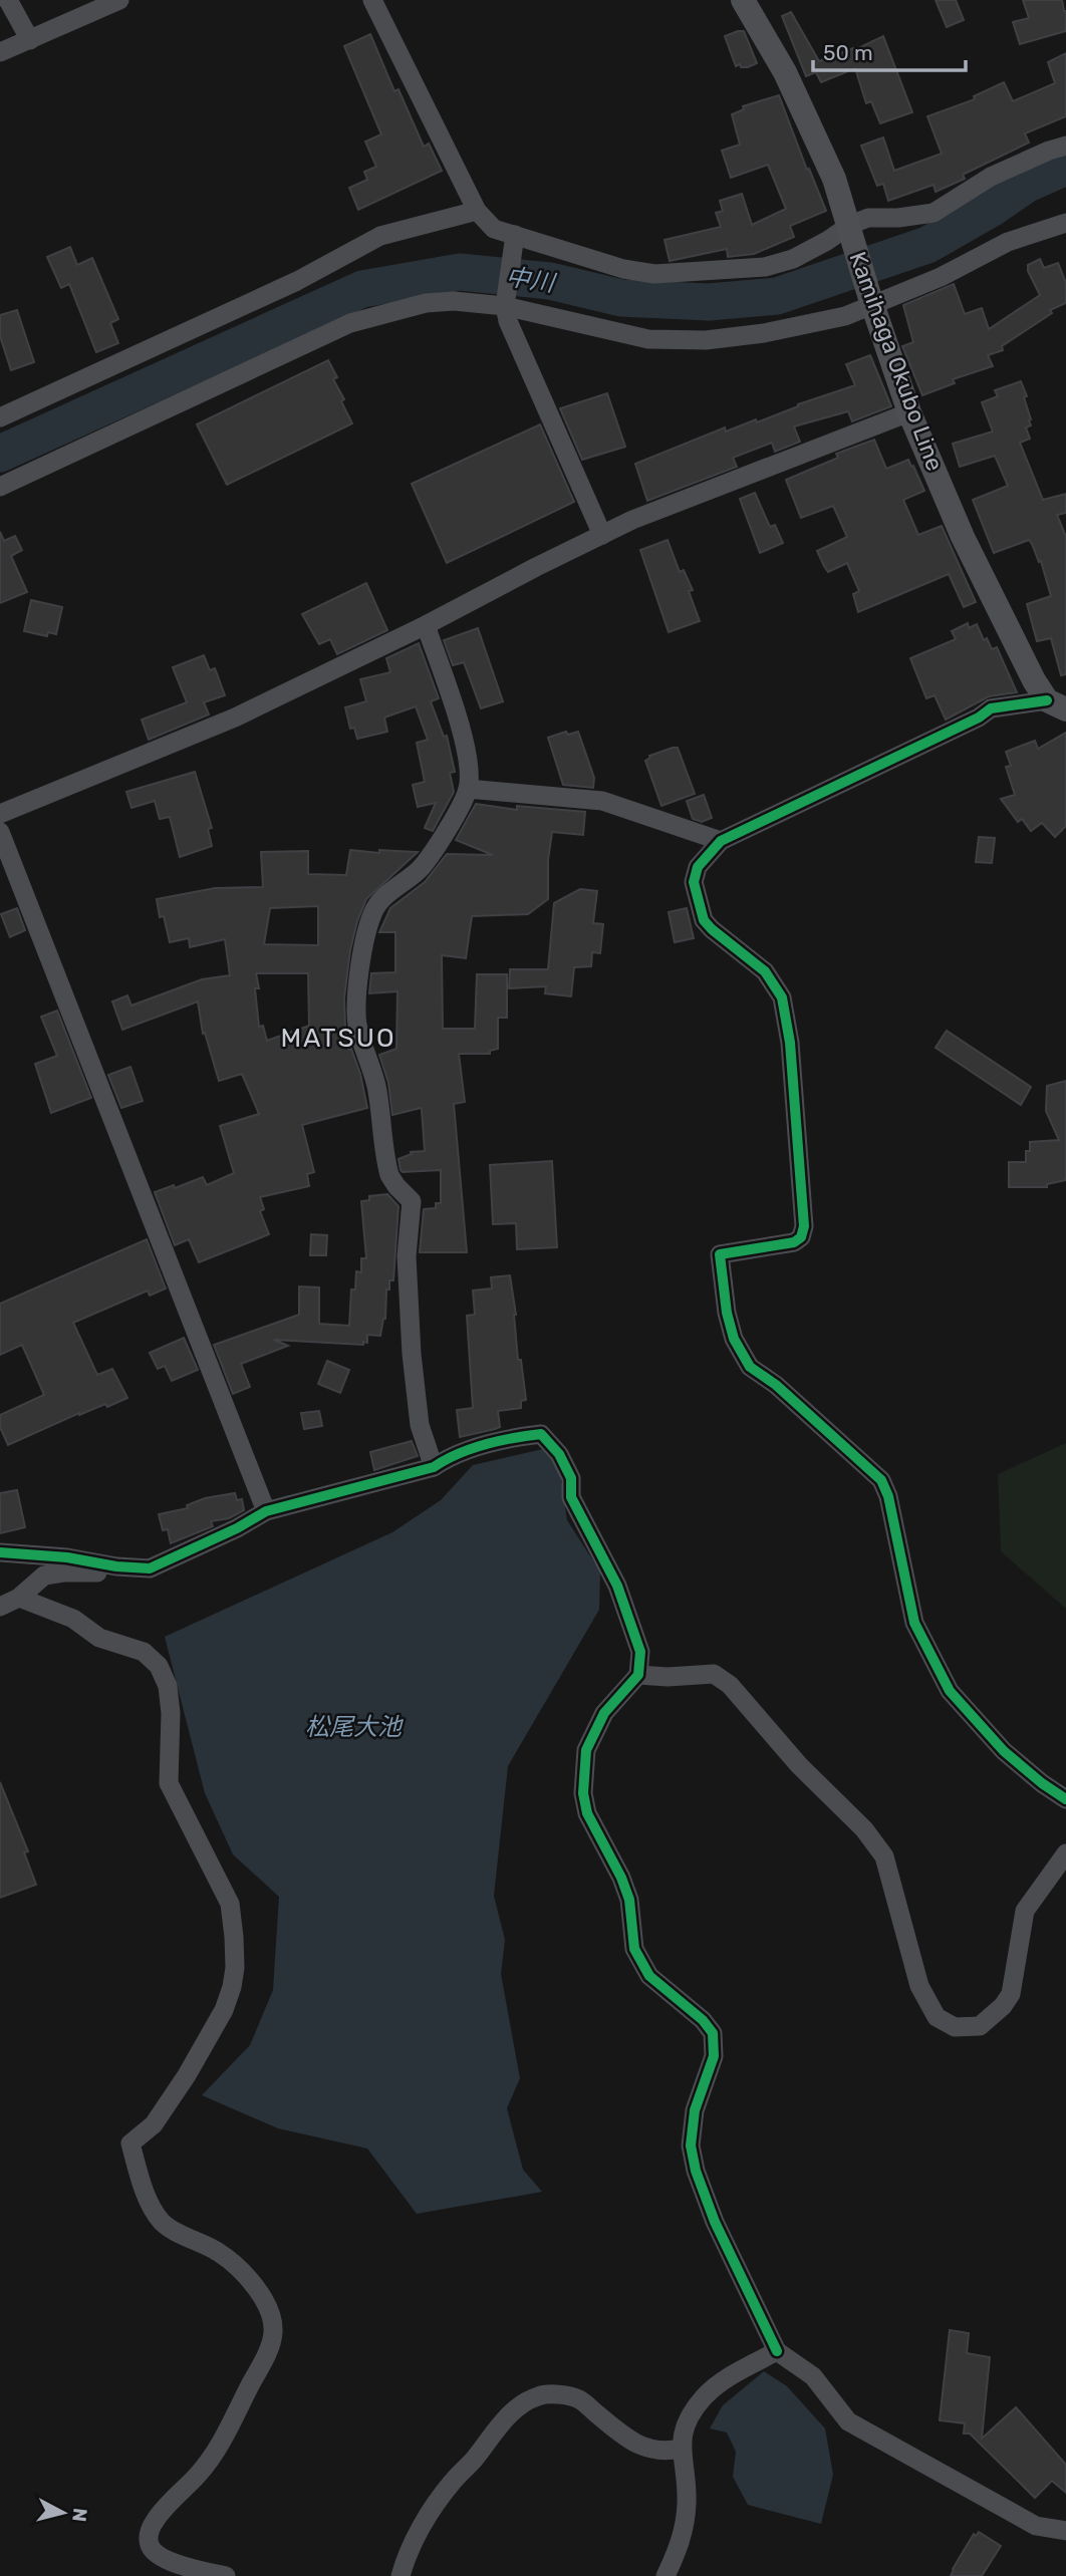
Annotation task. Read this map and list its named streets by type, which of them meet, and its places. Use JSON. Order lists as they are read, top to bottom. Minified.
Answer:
{"streets":{"main road":["Kamihaga Okubo Line"]},"districts":["MATSUO"],"water":["中川","松尾大池"],"scale_bar":"50 m","north":"right"}
